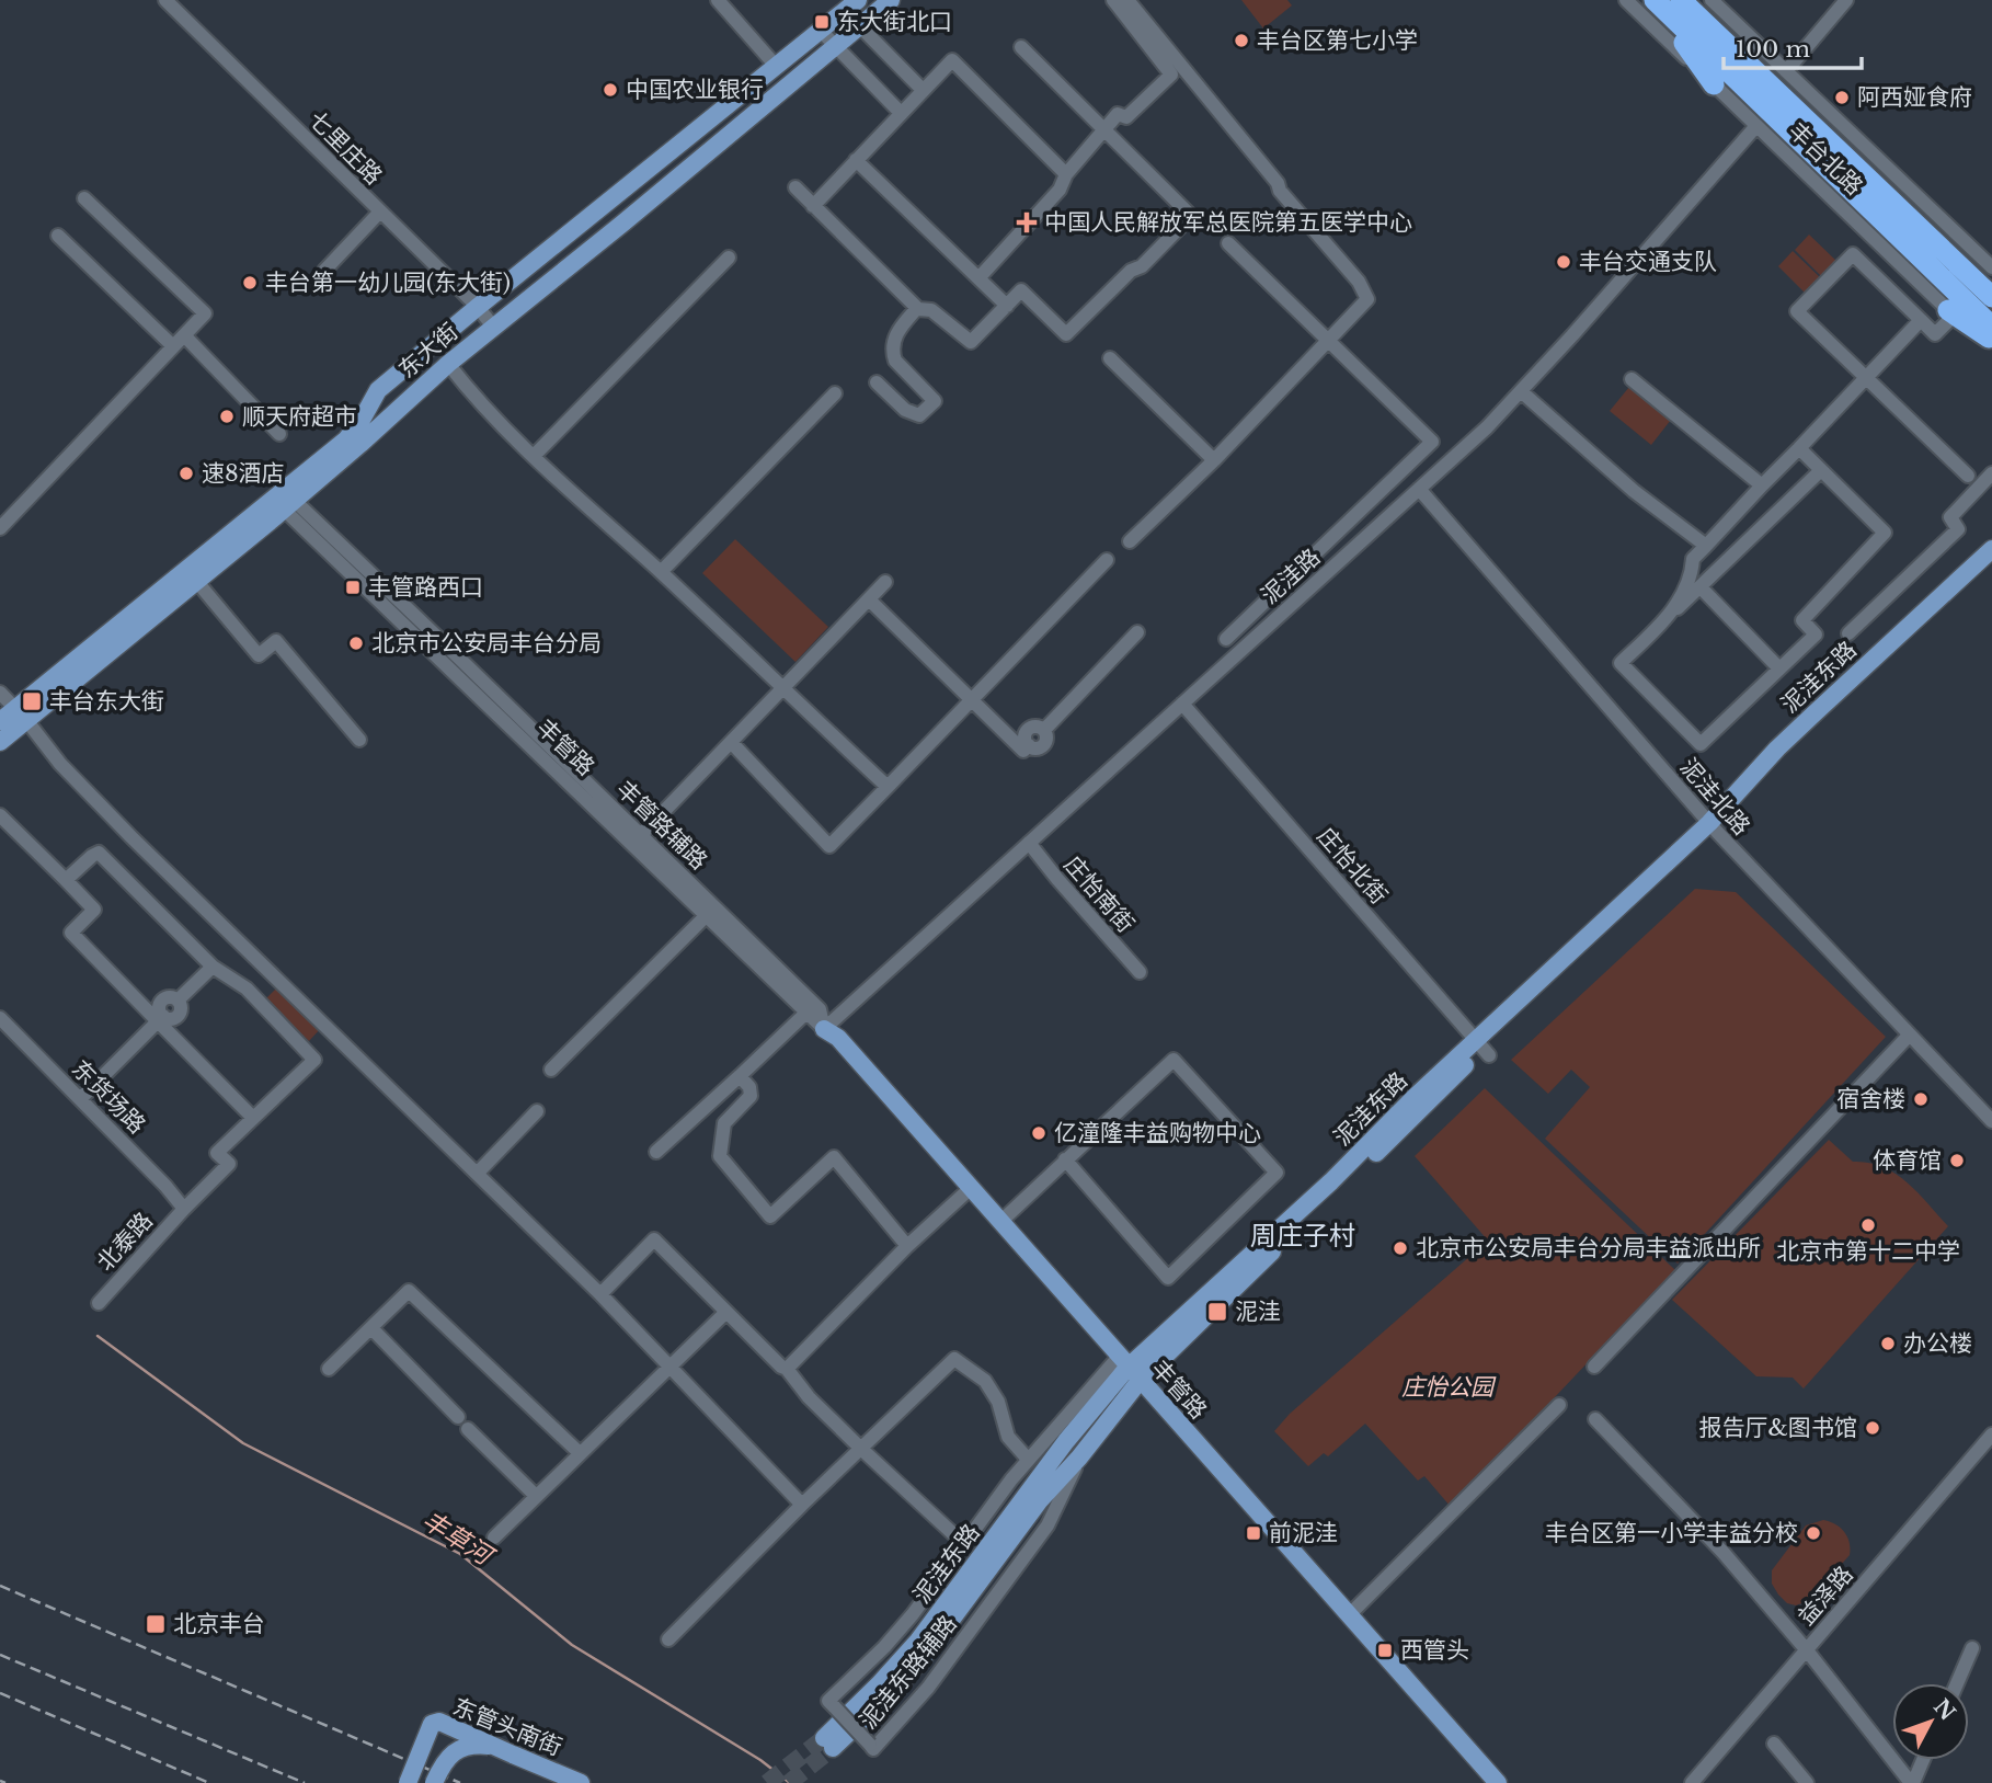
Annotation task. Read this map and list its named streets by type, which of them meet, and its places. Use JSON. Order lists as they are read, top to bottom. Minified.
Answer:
{"streets":{"highway":["丰台北路"],"main road":["东大街","泥洼东路","丰管路","东管头南街"],"street":["七里庄路","泥洼路","泥洼北路","丰管路辅路","庄怡北街","庄怡南街","东货场路","北泰路","益泽路","泥洼东路辅路"]},"crossings":[["七里庄路","东大街"],["丰台北路","泥洼路"],["东大街","丰管路"],["东大街","丰管路辅路"],["泥洼路","丰管路"],["泥洼路","泥洼北路"],["泥洼路","丰管路辅路"],["泥洼路","庄怡北街"],["泥洼路","庄怡南街"],["泥洼东路","丰管路"],["泥洼东路","泥洼北路"],["泥洼东路","庄怡北街"],["泥洼东路","泥洼东路辅路"],["丰管路","丰管路辅路"],["丰管路","泥洼东路辅路"],["东货场路","北泰路"]],"districts":["周庄子村"],"water":["丰草河"],"parks":["庄怡公园"],"places":{"transit":["东大街北口","丰管路西口","丰台东大街","泥洼","前泥洼","北京丰台","西管头"],"other":["丰台区第七小学","中国农业银行","阿西娅食府","丰台交通支队","丰台第一幼儿园(东大街)","顺天府超市","速8酒店","北京市公安局丰台分局","宿舍楼","亿潼隆丰益购物中心","体育馆","北京市第十二中学","北京市公安局丰台分局丰益派出所","办公楼","报告厅&图书馆","丰台区第一小学丰益分校"],"health":["中国人民解放军总医院第五医学中心"]},"scale_bar":"100 m","north":"top right"}
